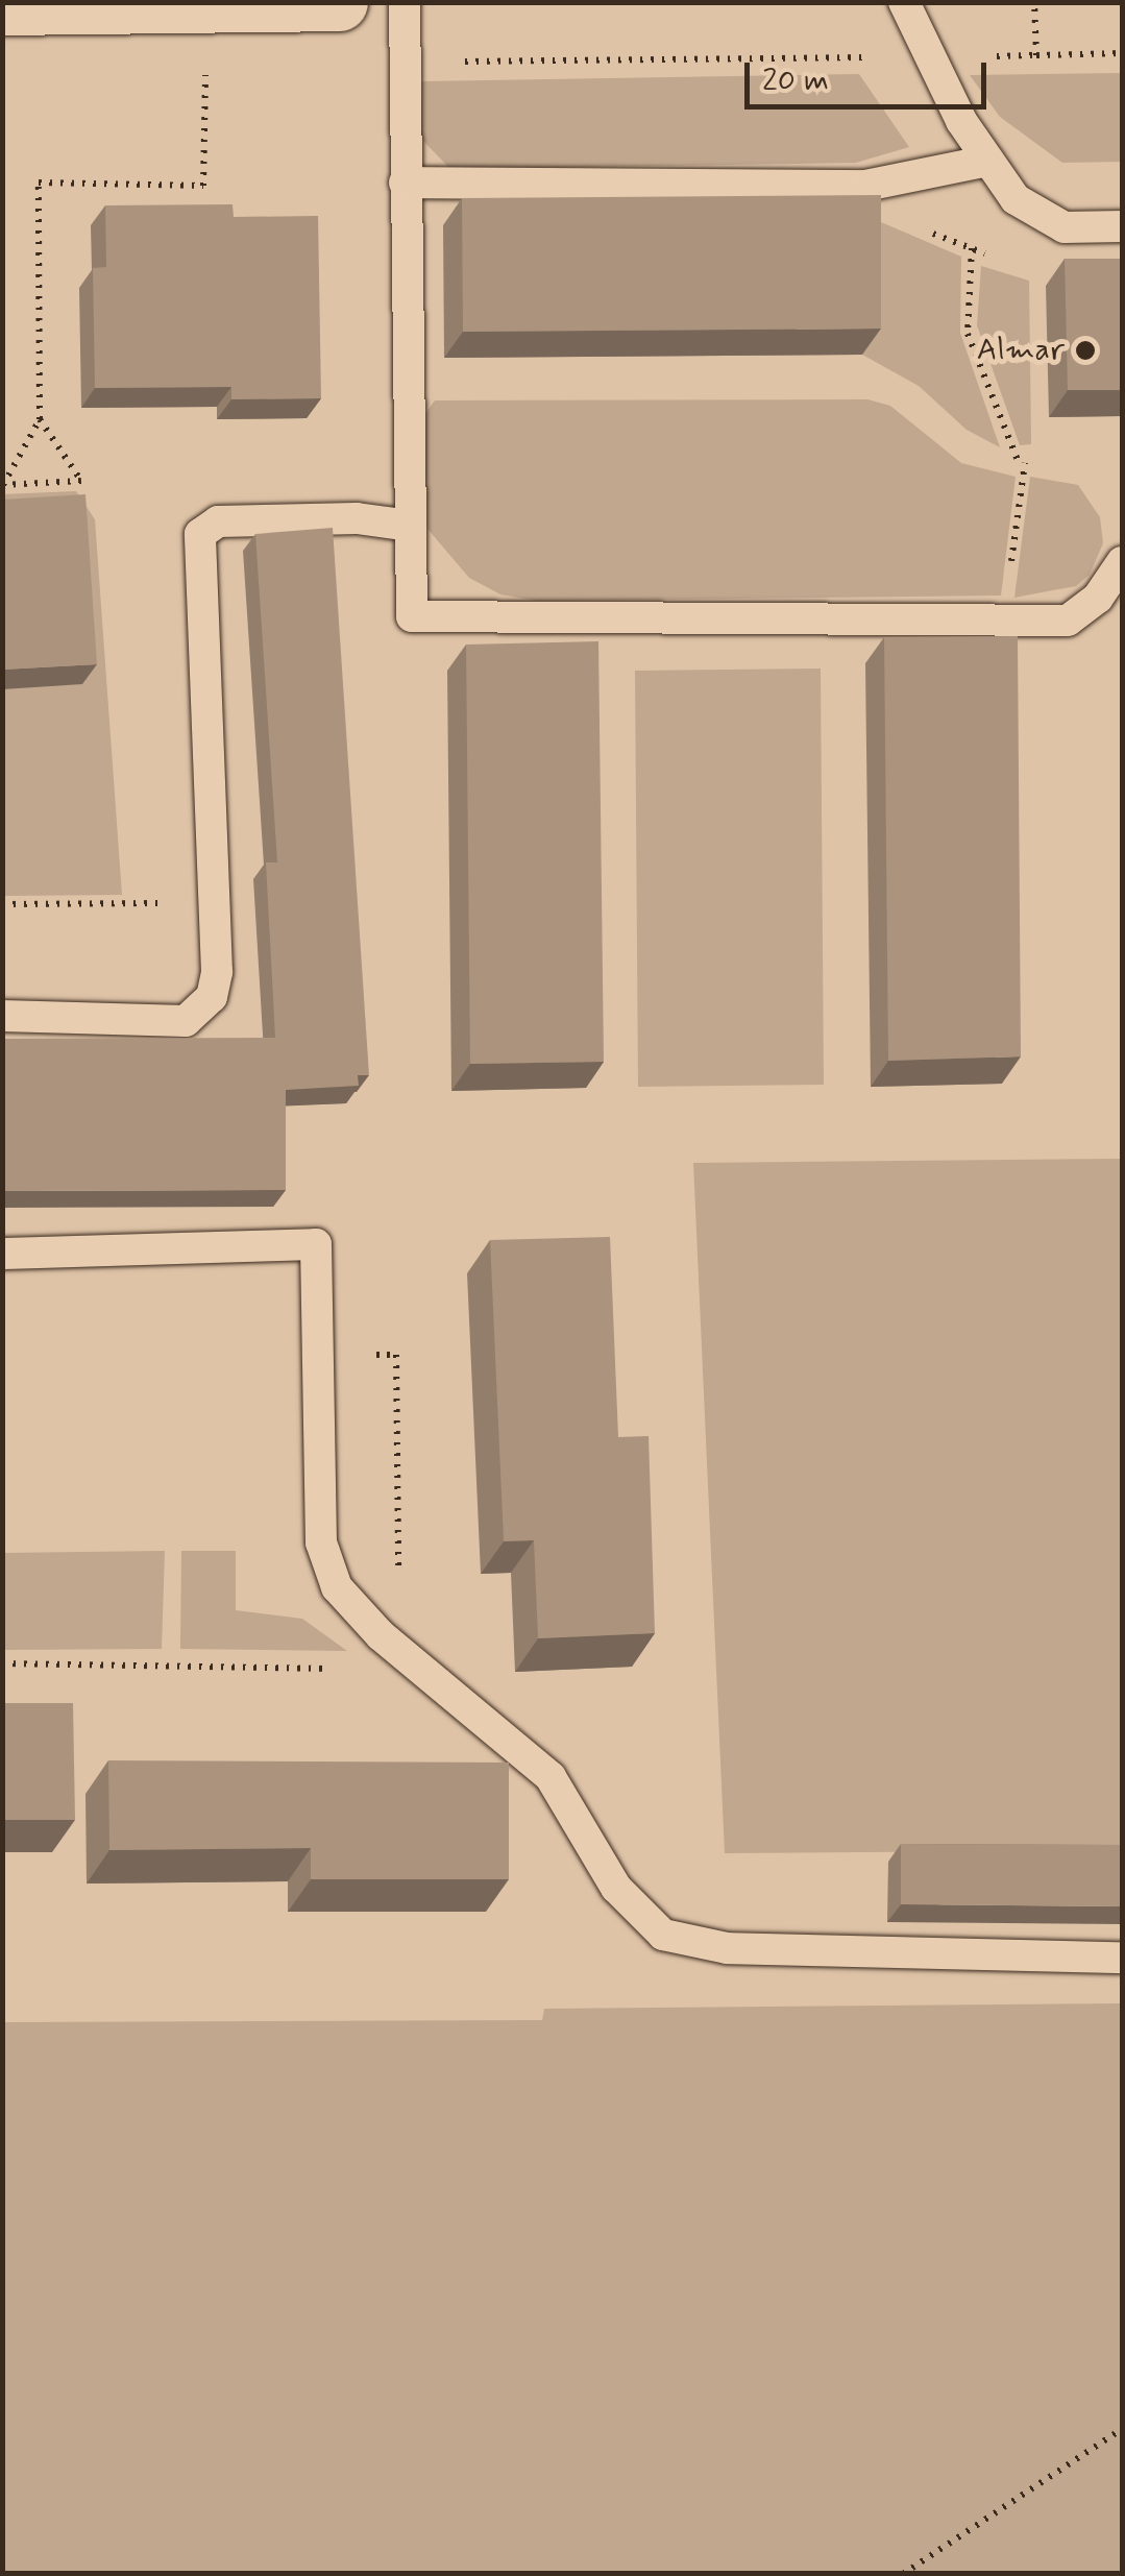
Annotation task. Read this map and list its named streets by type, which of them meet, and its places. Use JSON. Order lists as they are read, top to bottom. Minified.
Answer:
{"places":["Almar"],"scale_bar":"20 m"}
